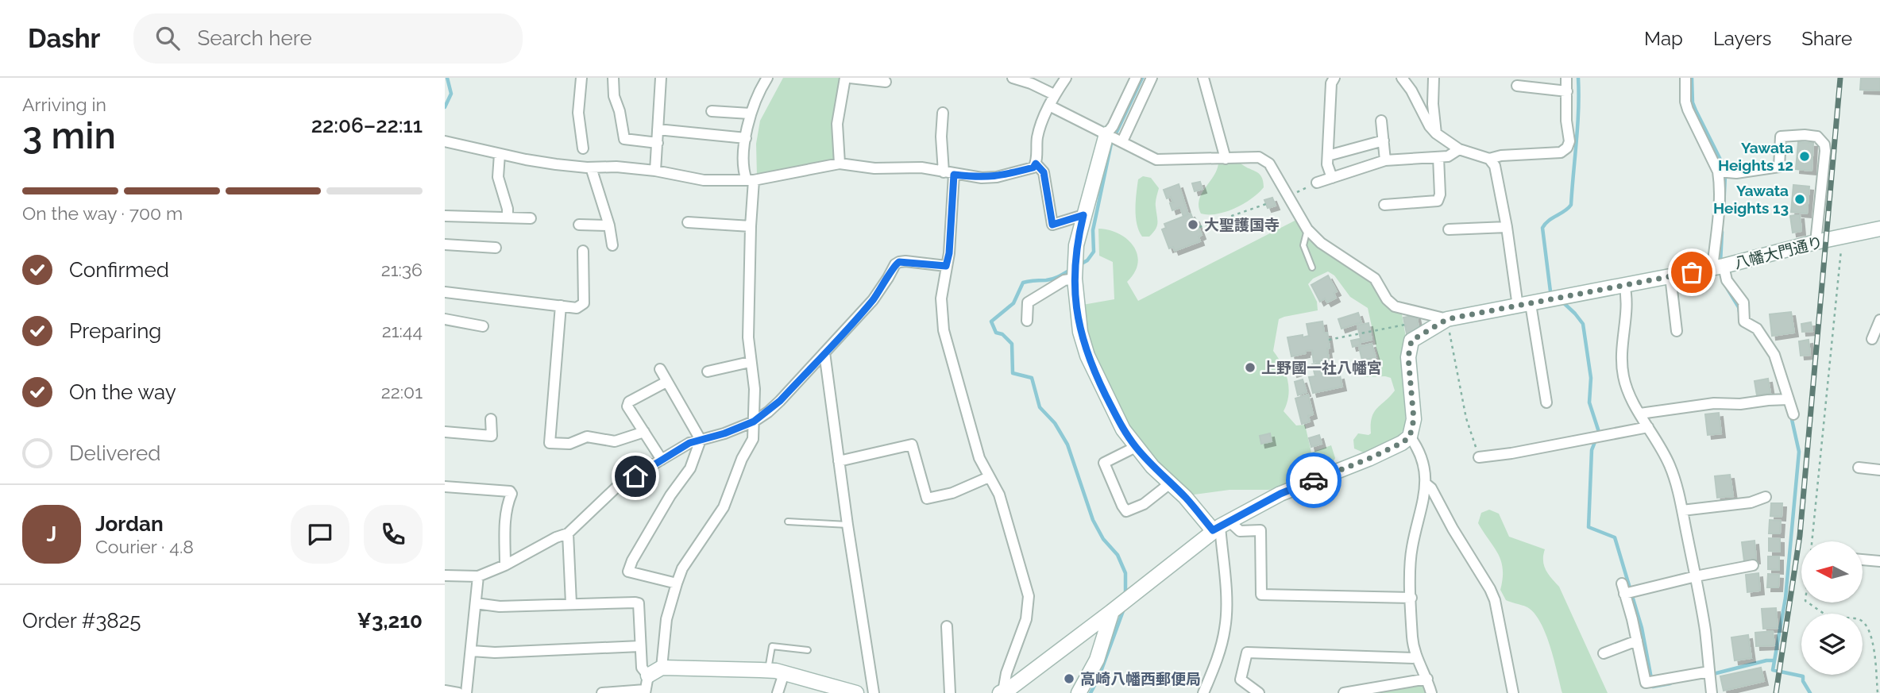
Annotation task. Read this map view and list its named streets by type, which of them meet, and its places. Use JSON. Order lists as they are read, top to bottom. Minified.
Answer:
{"streets":{"street":["八幡大門通り"]},"places":["Yawata Heights 12","Yawata Heights 13","大聖護国寺","上野國一社八幡宮","高崎八幡西郵便局"],"north":"left","page":{"header":"Dashr","search":"Search here","nav":["Map","Layers","Share"],"heading":["3 min","Arriving in","22:06–22:11"],"panel":["Jordan","Courier · 4.8","Order #3825","¥3,210"],"bar":"On the way · 700 m","list":[["Confirmed","21:36"],["Preparing","21:44"],["On the way","22:01"],"Delivered"],"round":"J"}}
